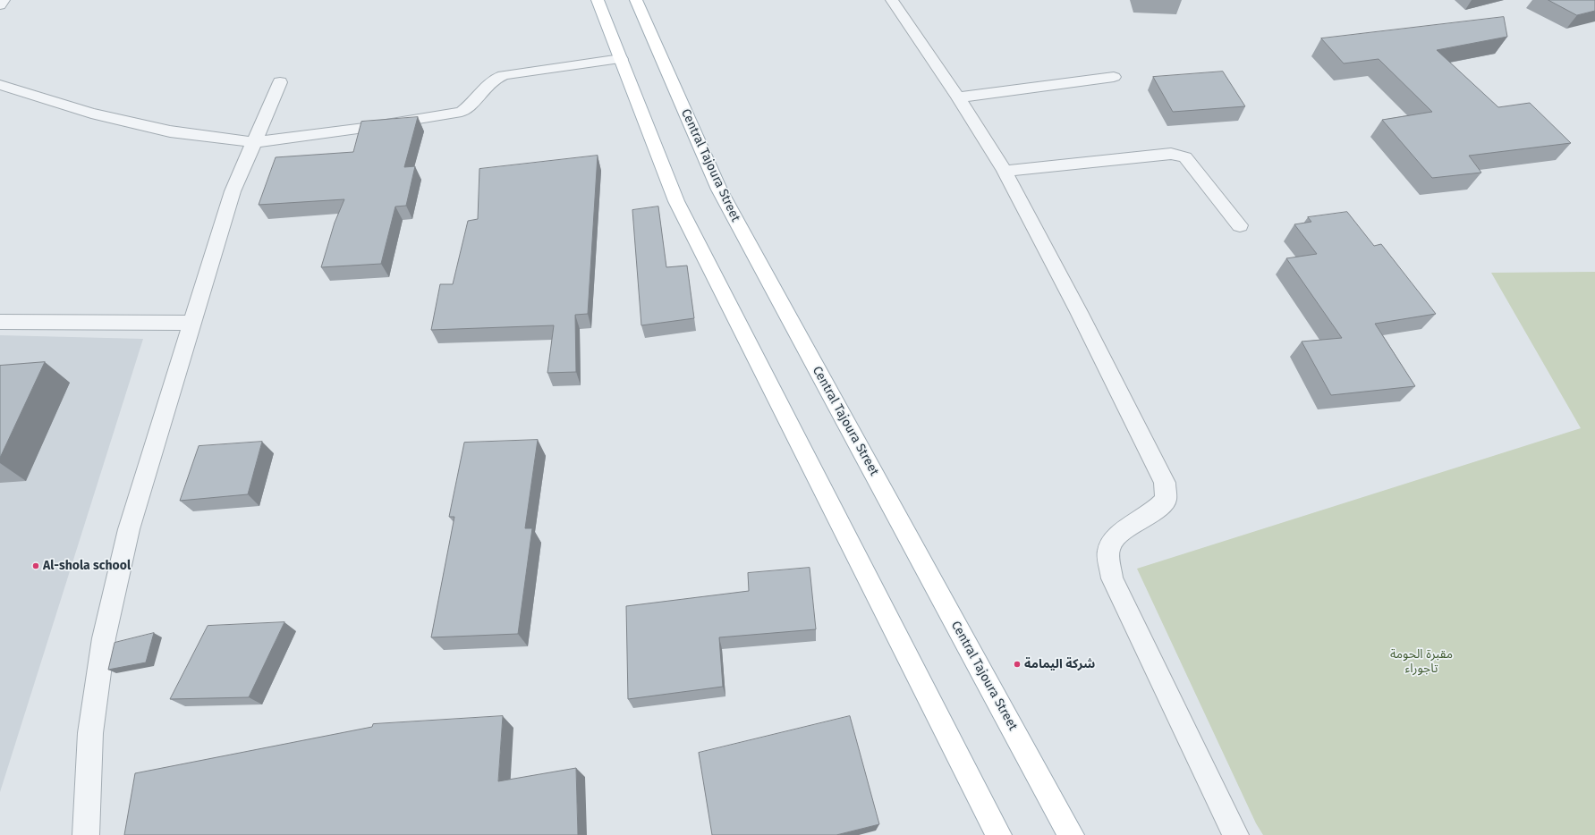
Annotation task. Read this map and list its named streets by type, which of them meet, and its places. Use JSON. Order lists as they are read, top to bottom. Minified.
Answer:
{"streets":{"main road":["Central Tajoura Street"]},"parks":["مقبرة الحومة تاجوراء"],"places":["Al-shola school","شركة اليمامة"]}
